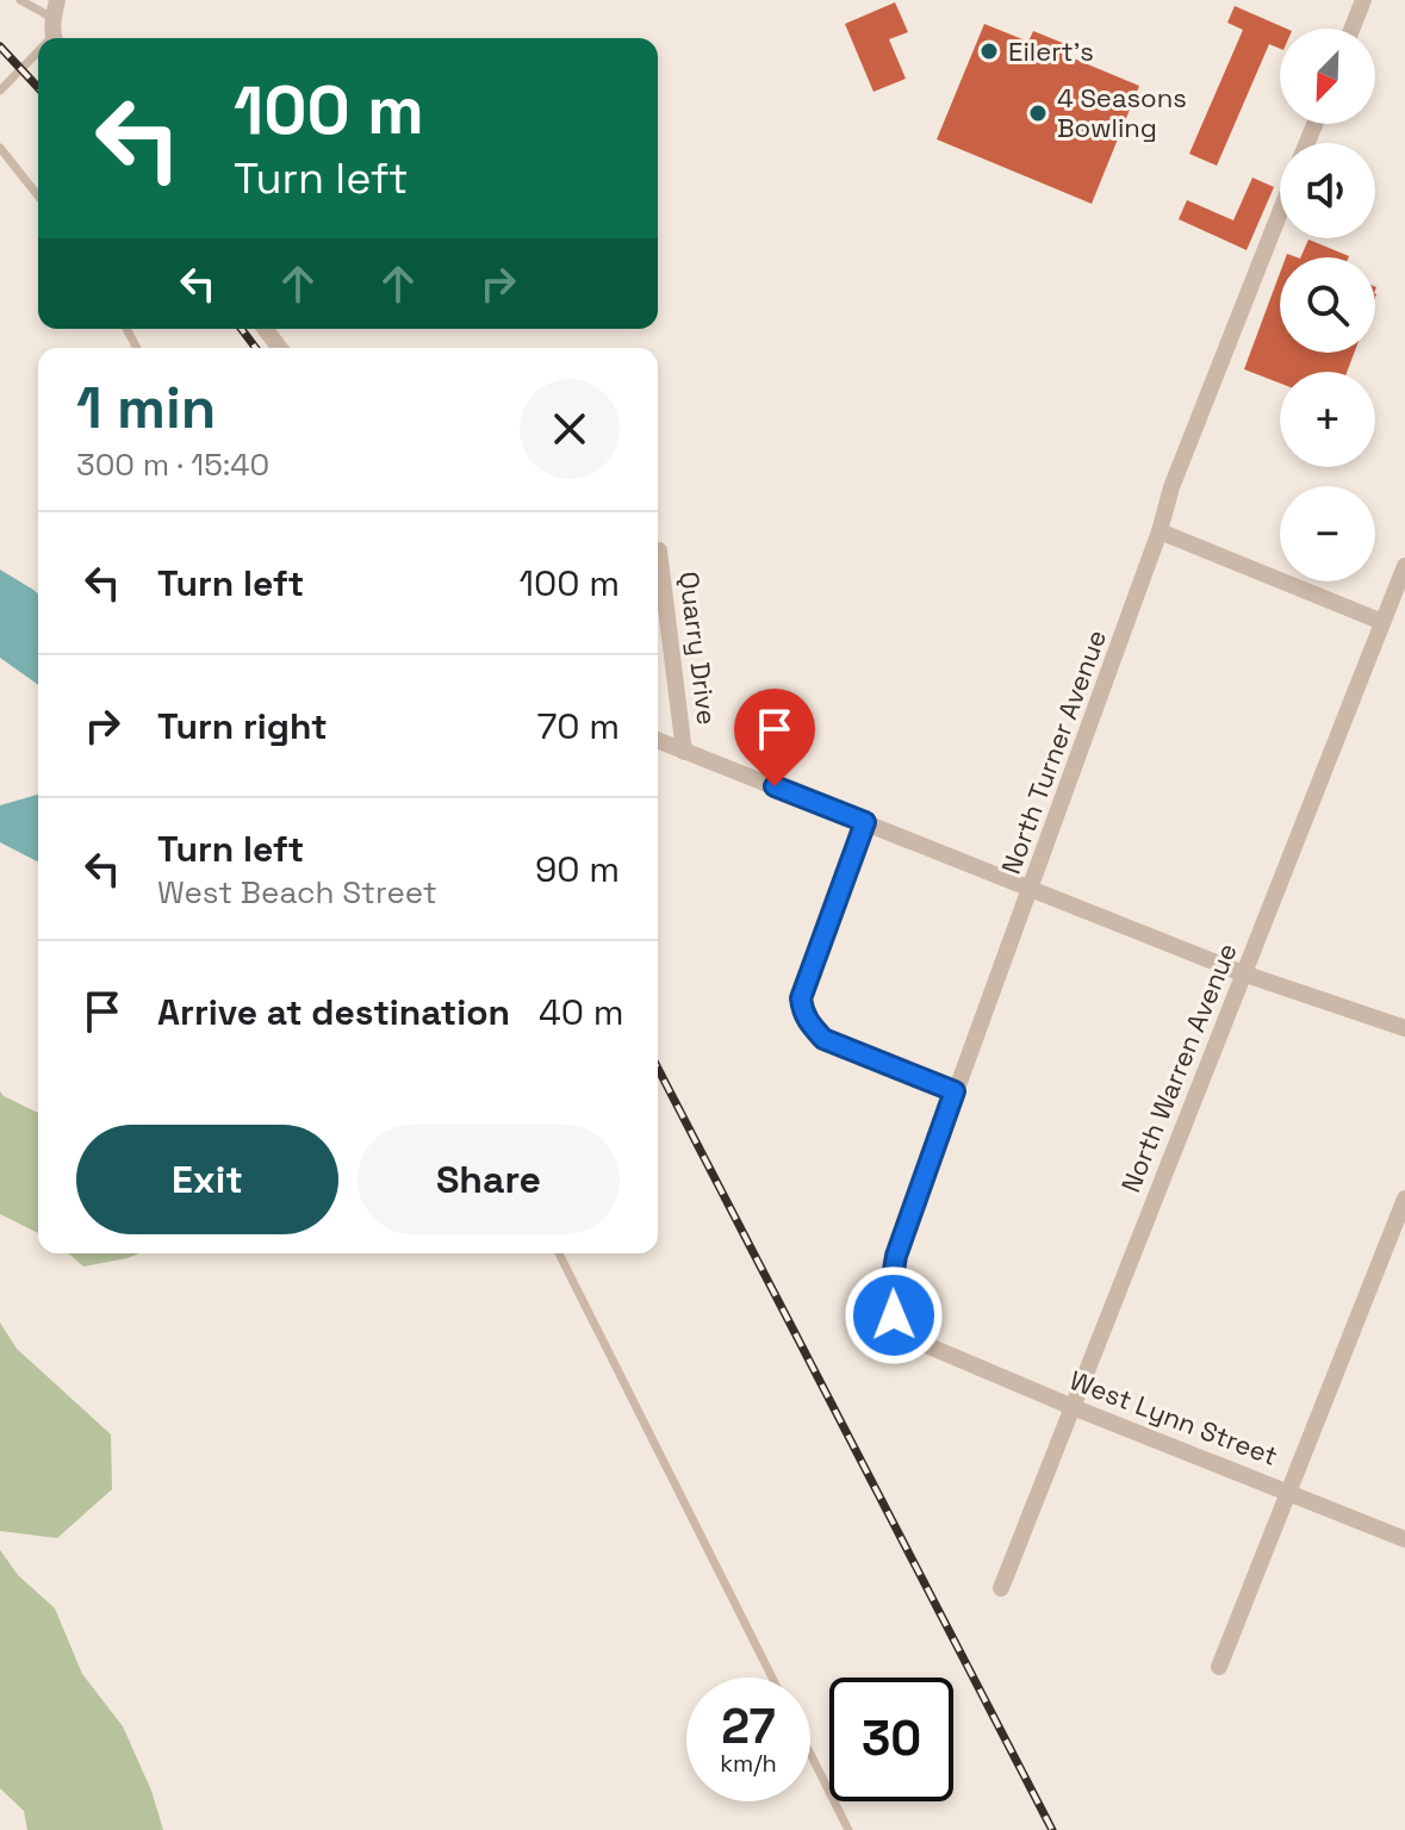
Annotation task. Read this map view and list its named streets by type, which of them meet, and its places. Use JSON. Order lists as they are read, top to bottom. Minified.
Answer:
{"streets":{"street":["Quarry Drive","North Turner Avenue","North Warren Avenue","West Lynn Street"]},"crossings":[["North Turner Avenue","West Lynn Street"],["North Warren Avenue","West Lynn Street"]],"places":["Eilert's","4 Seasons Bowling"],"north":"bottom left","page":{"map_buttons":["+","−"],"turn":["100 m","Turn left"],"heading":["1 min","300 m · 15:40"],"list":[{"name":"Turn left","value":"100 m"},{"name":"Turn right","value":"70 m"},{"name":"Turn left","note":"West Beach Street","value":"90 m"},{"name":"Arrive at destination","value":"40 m"}],"buttons":["Exit","Share"],"speed":"27 km/h","limit":"30"}}
